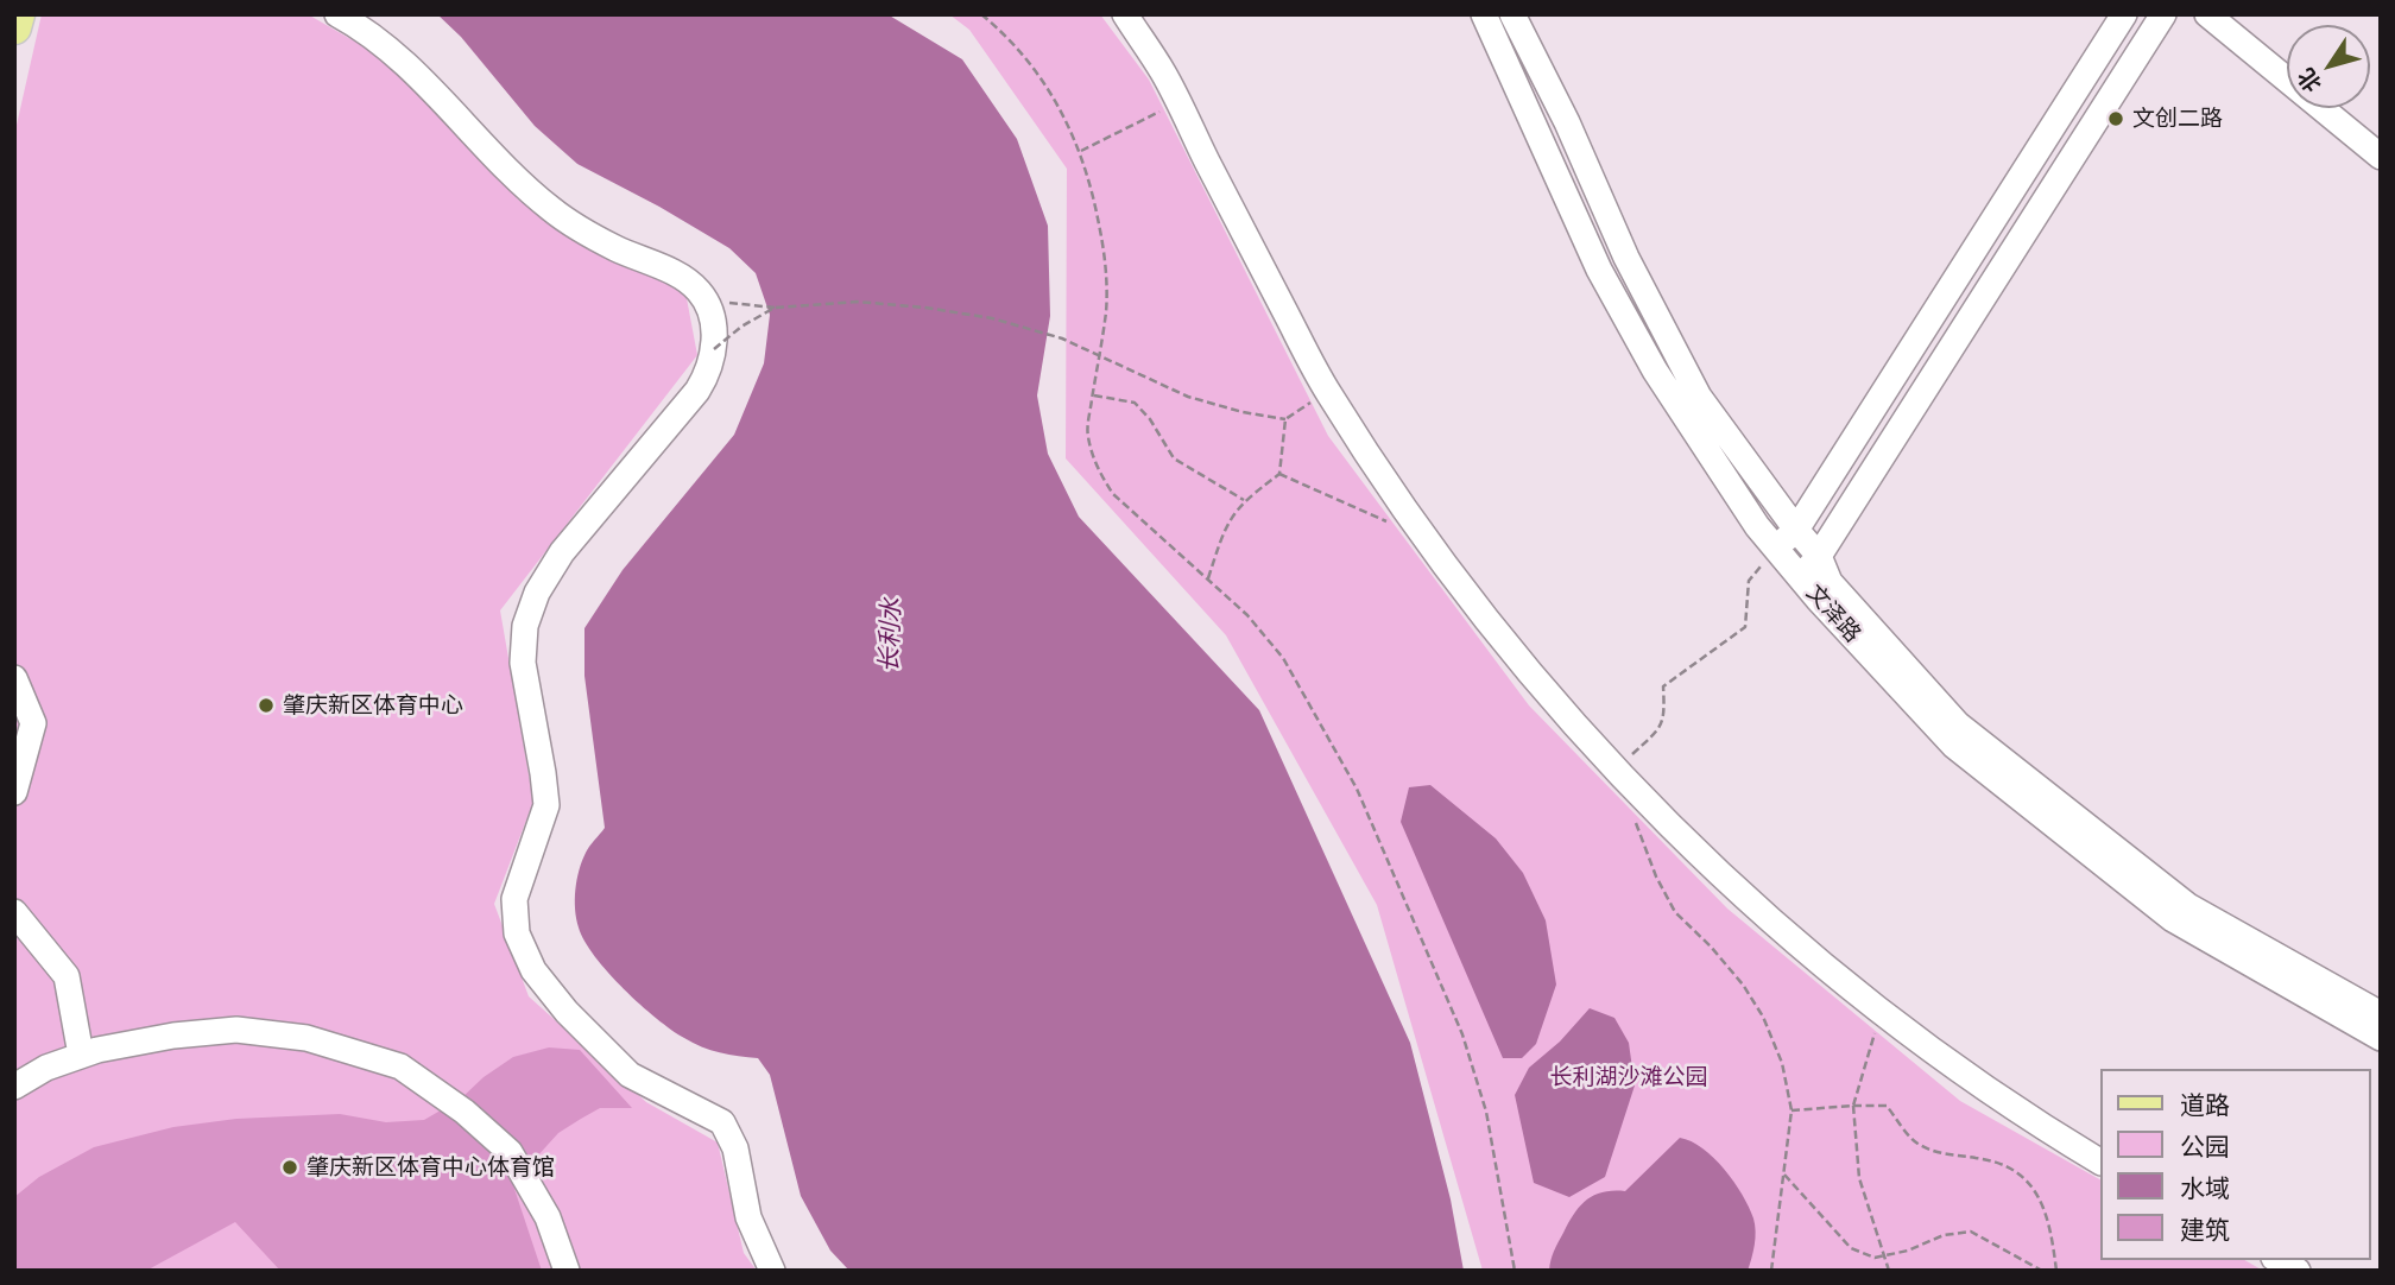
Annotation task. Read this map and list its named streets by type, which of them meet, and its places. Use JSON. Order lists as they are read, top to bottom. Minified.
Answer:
{"streets":{"street":["文泽路"]},"water":["长利水"],"parks":["长利湖沙滩公园"],"places":["文创二路","肇庆新区体育中心","肇庆新区体育中心体育馆"],"legend":["道路","公园","水域","建筑"],"north":"bottom left"}
